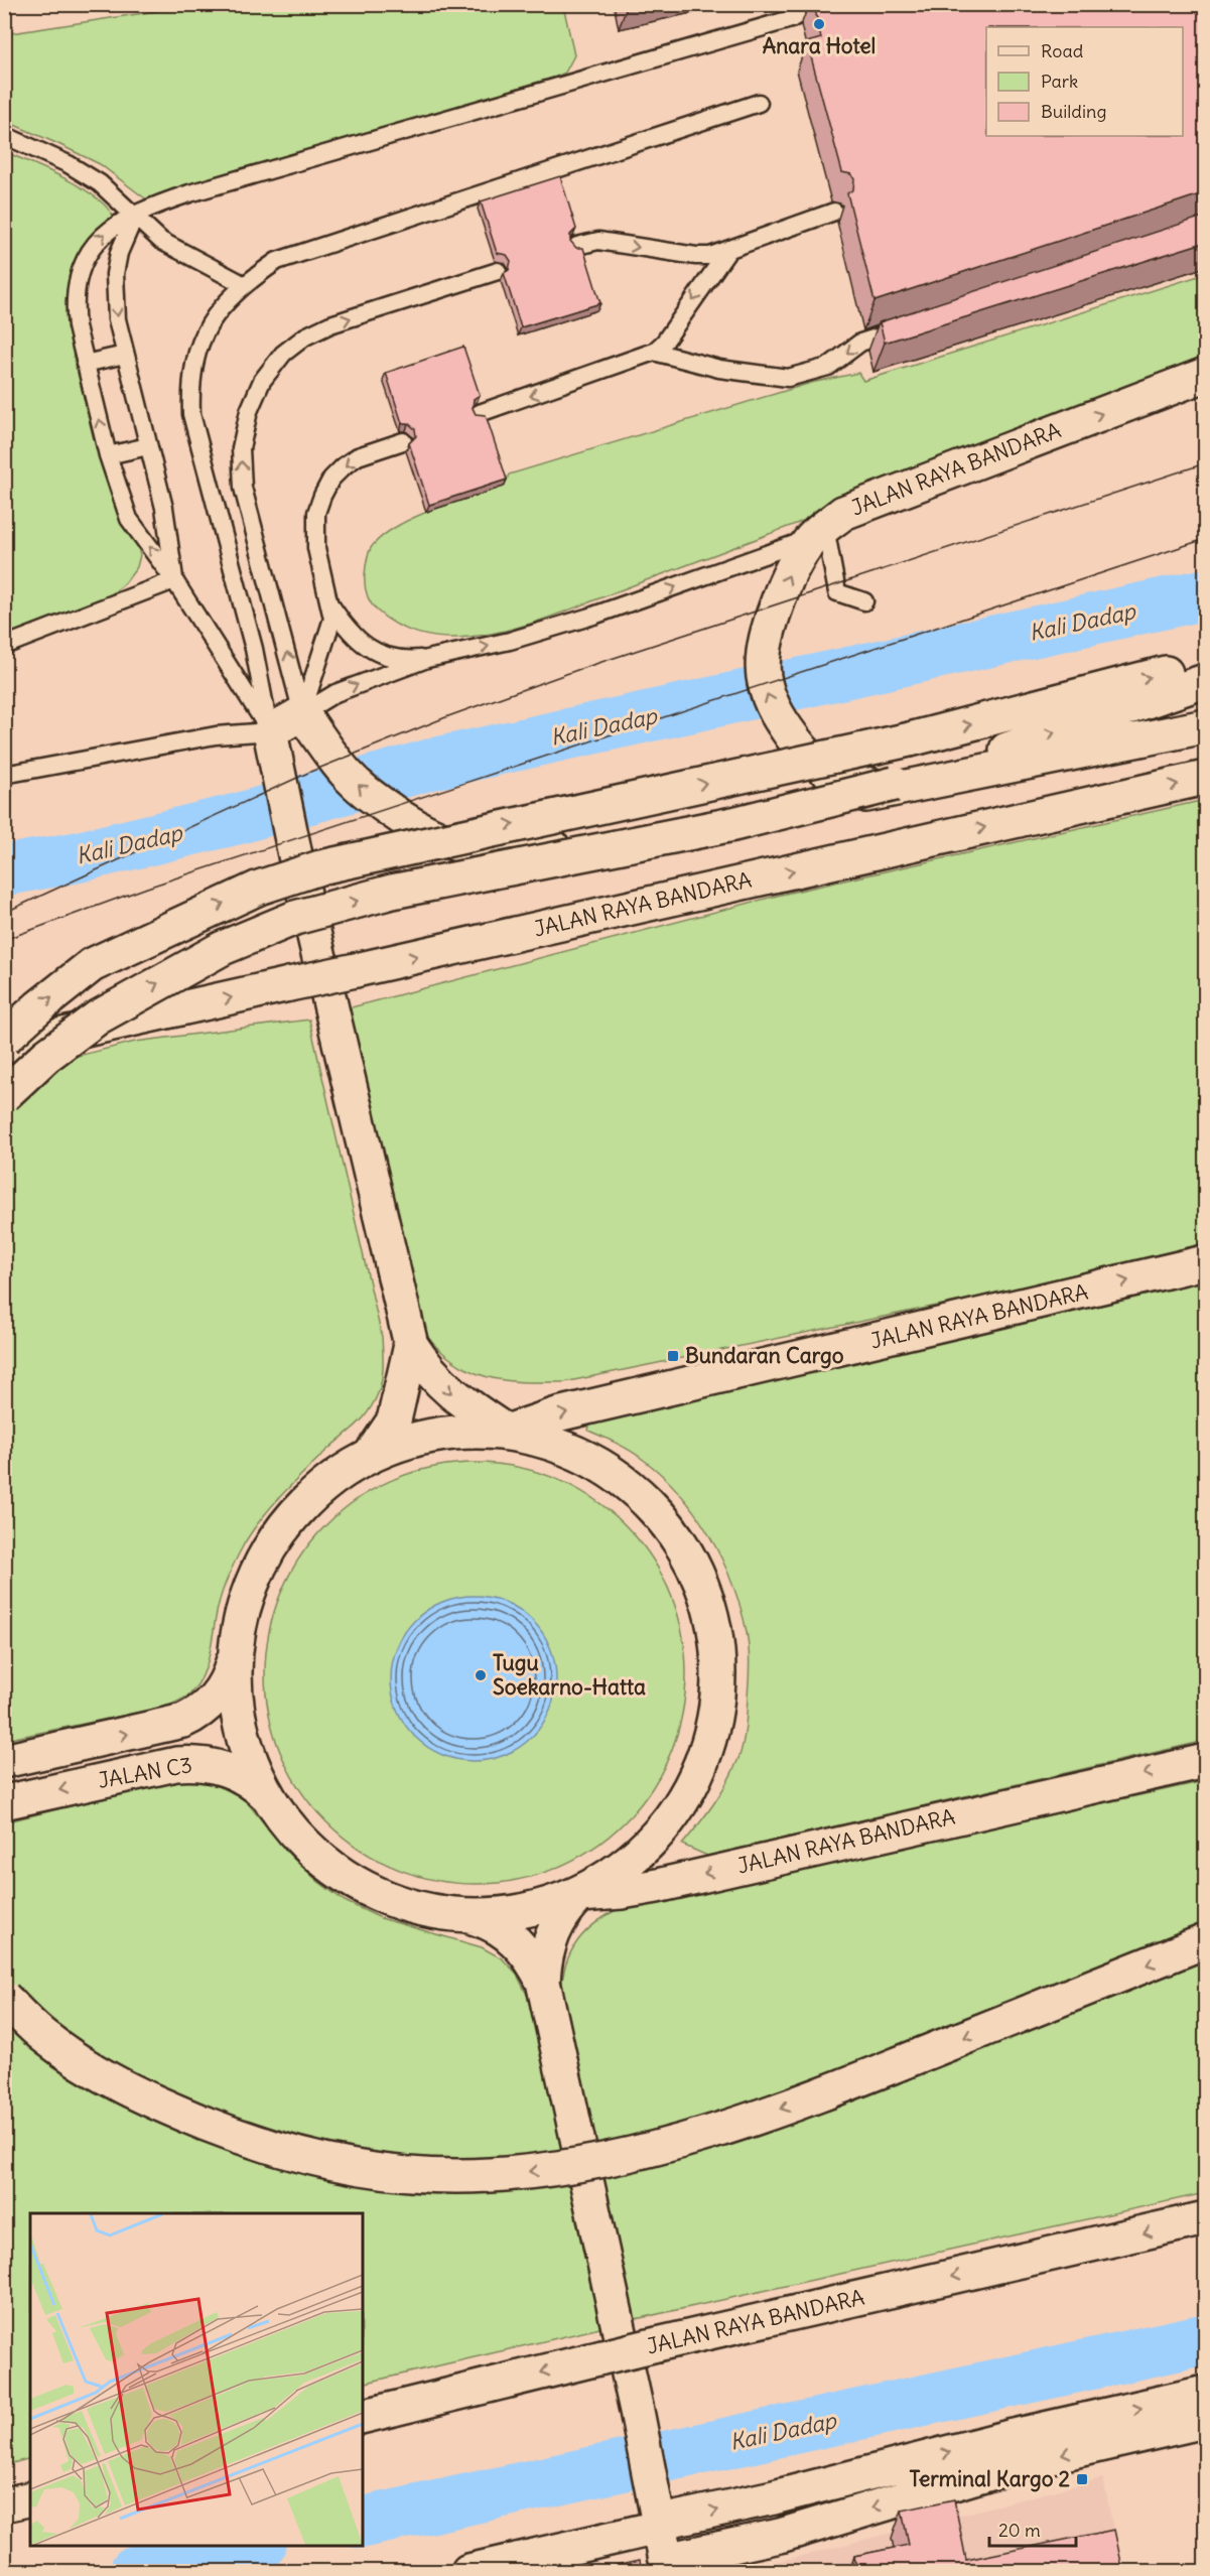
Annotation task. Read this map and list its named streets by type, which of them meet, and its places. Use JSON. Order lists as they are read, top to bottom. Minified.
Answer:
{"streets":{"street":["JALAN RAYA BANDARA","JALAN C3"]},"water":["Kali Dadap"],"places":{"other":["Anara Hotel","Tugu Soekarno-Hatta"],"transit":["Bundaran Cargo","Terminal Kargo 2"]},"legend":["Road","Park","Building"],"scale_bar":"20 m"}
